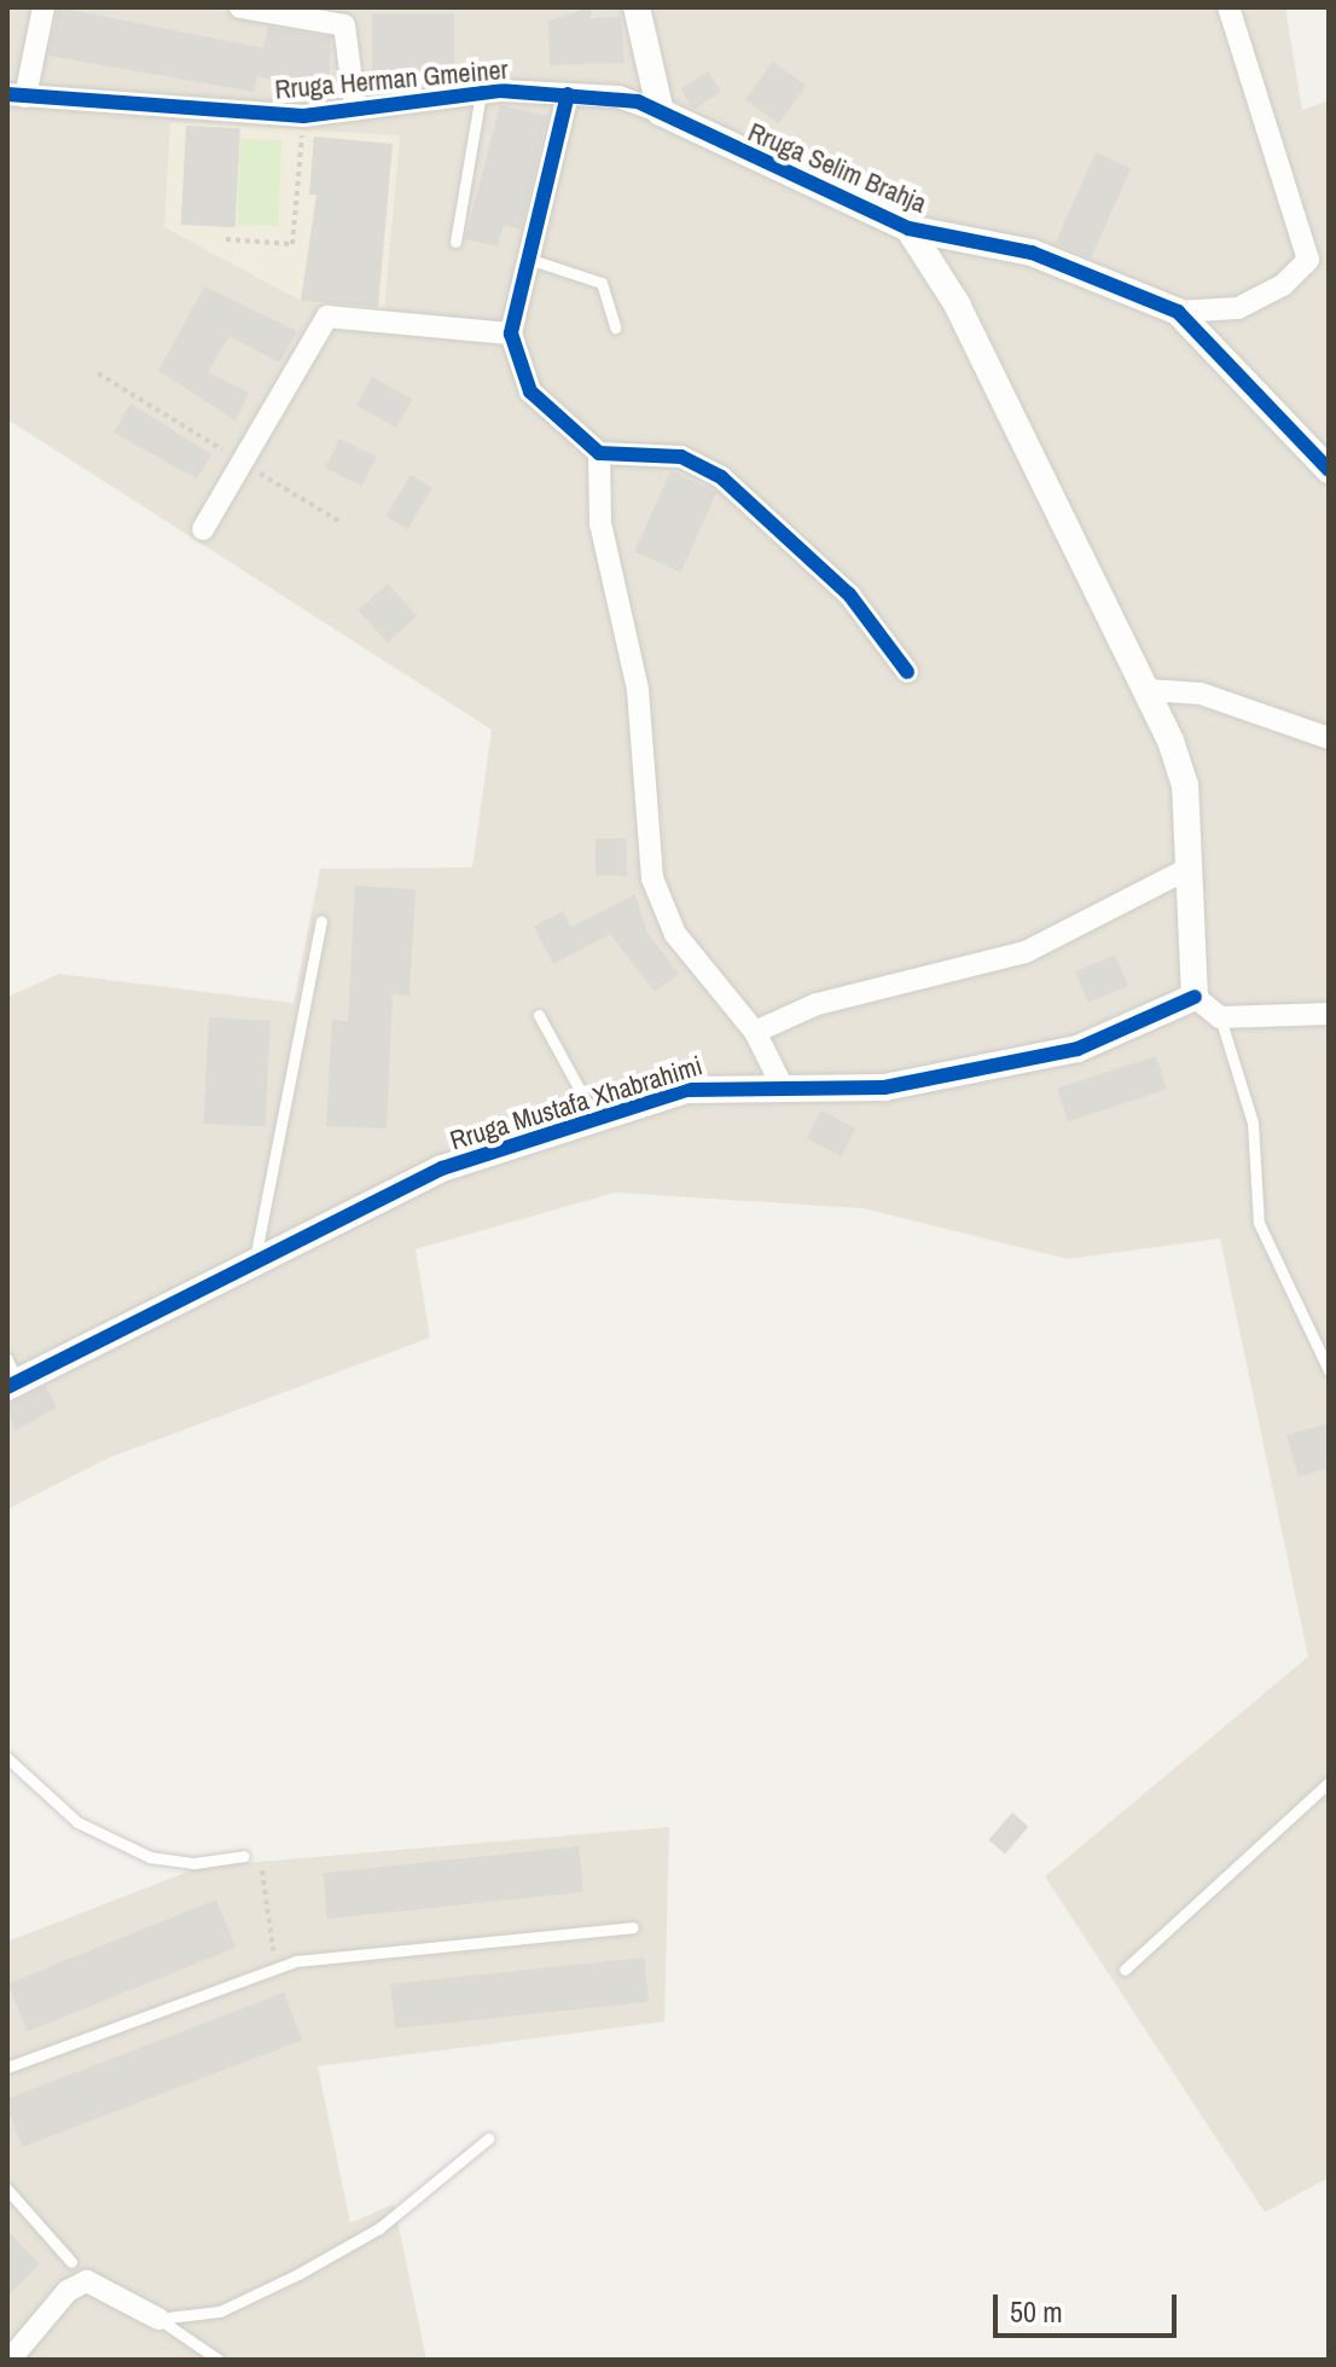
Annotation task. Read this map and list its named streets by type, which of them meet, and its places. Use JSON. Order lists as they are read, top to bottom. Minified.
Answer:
{"streets":{"street":["Rruga Herman Gmeiner","Rruga Selim Brahja","Rruga Mustafa Xhabrahimi"]},"crossings":[["Rruga Herman Gmeiner","Rruga Selim Brahja"]],"scale_bar":"50 m"}
